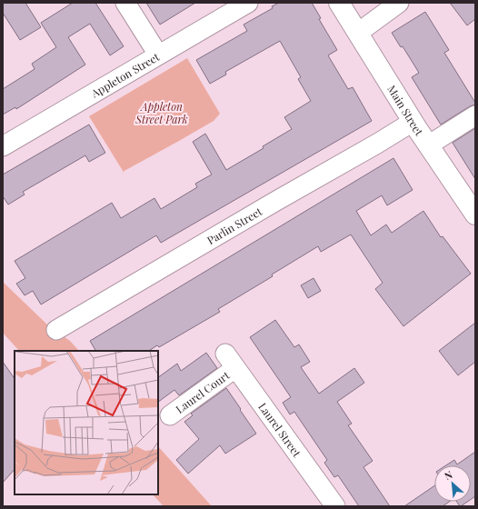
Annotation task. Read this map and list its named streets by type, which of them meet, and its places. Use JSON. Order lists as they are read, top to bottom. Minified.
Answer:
{"streets":{"main road":["Main Street"],"street":["Appleton Street","Parlin Street","Laurel Court","Laurel Street"]},"crossings":[["Main Street","Parlin Street"],["Laurel Court","Laurel Street"]],"parks":["Appleton Street Park"],"north":"top left"}
